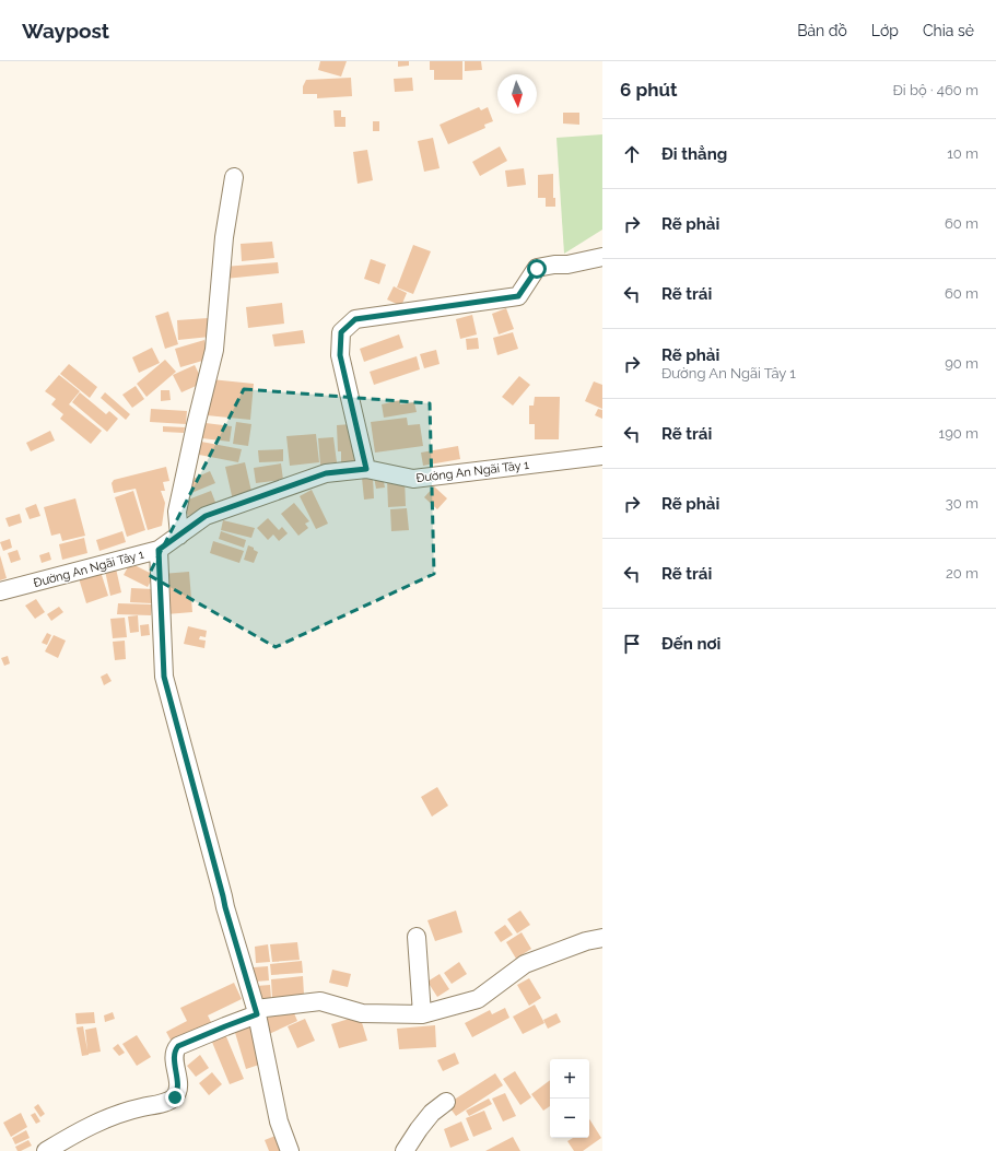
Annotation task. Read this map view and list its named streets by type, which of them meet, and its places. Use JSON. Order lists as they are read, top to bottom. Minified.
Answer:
{"streets":{"street":["Đường An Ngãi Tây 1"]},"north":"bottom","page":{"header":"Waypost","nav":["Bản đồ","Lớp","Chia sẻ"],"heading":["6 phút","Đi bộ · 460 m"],"list":[["Đi thẳng","10 m"],["Rẽ phải","60 m"],["Rẽ trái","60 m"],["Rẽ phải","Đường An Ngãi Tây 1","90 m"],["Rẽ trái","190 m"],["Rẽ phải","30 m"],["Rẽ trái","20 m"],"Đến nơi"],"map_buttons":["+","−"]}}
